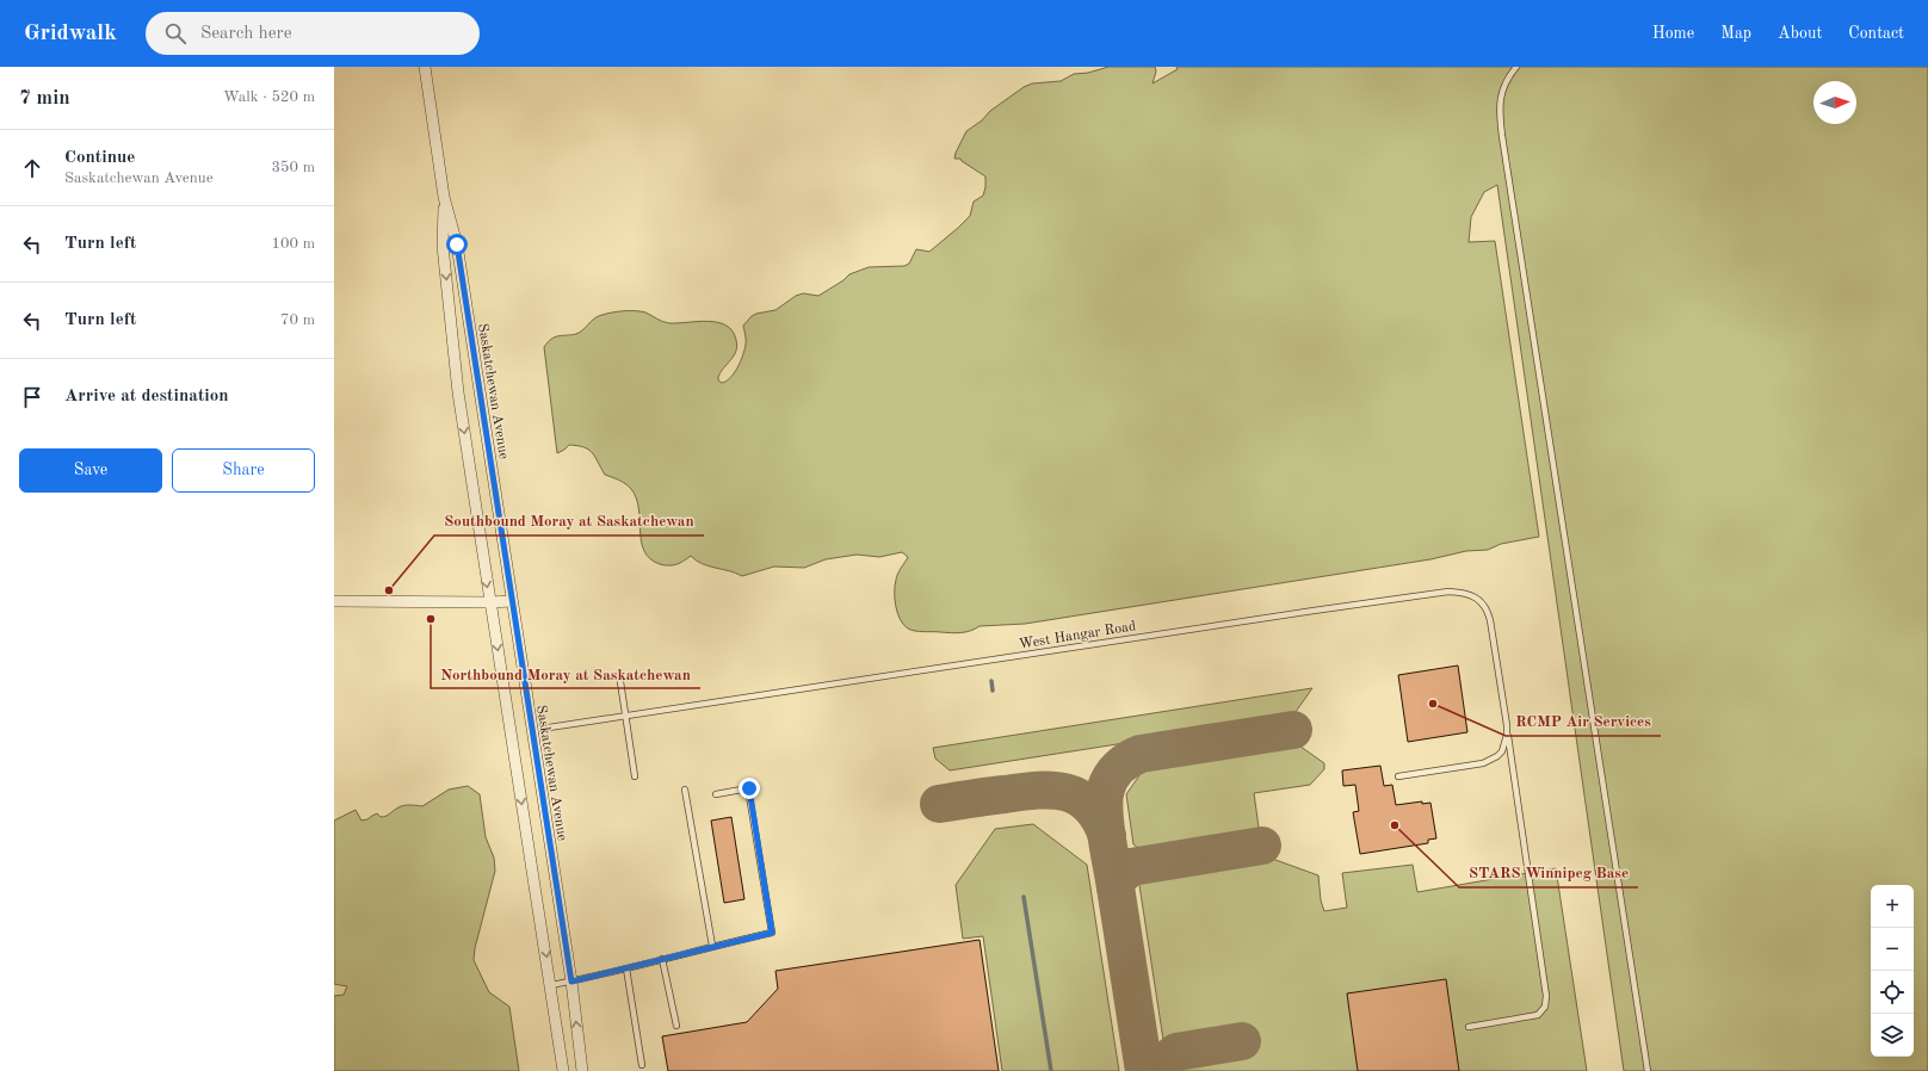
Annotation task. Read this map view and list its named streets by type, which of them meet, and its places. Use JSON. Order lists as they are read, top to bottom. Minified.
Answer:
{"streets":{"street":["Saskatchewan Avenue"],"lane":["West Hangar Road"]},"places":["Southbound Moray at Saskatchewan","Northbound Moray at Saskatchewan","RCMP Air Services","STARS Winnipeg Base"],"north":"right","page":{"header":"Gridwalk","search":"Search here","nav":["Home","Map","About","Contact"],"heading":["7 min","Walk · 520 m"],"list":[["Continue","Saskatchewan Avenue","350 m"],["Turn left","100 m"],["Turn left","70 m"],"Arrive at destination"],"buttons":["Save","Share"],"map_buttons":["+","−"]}}
